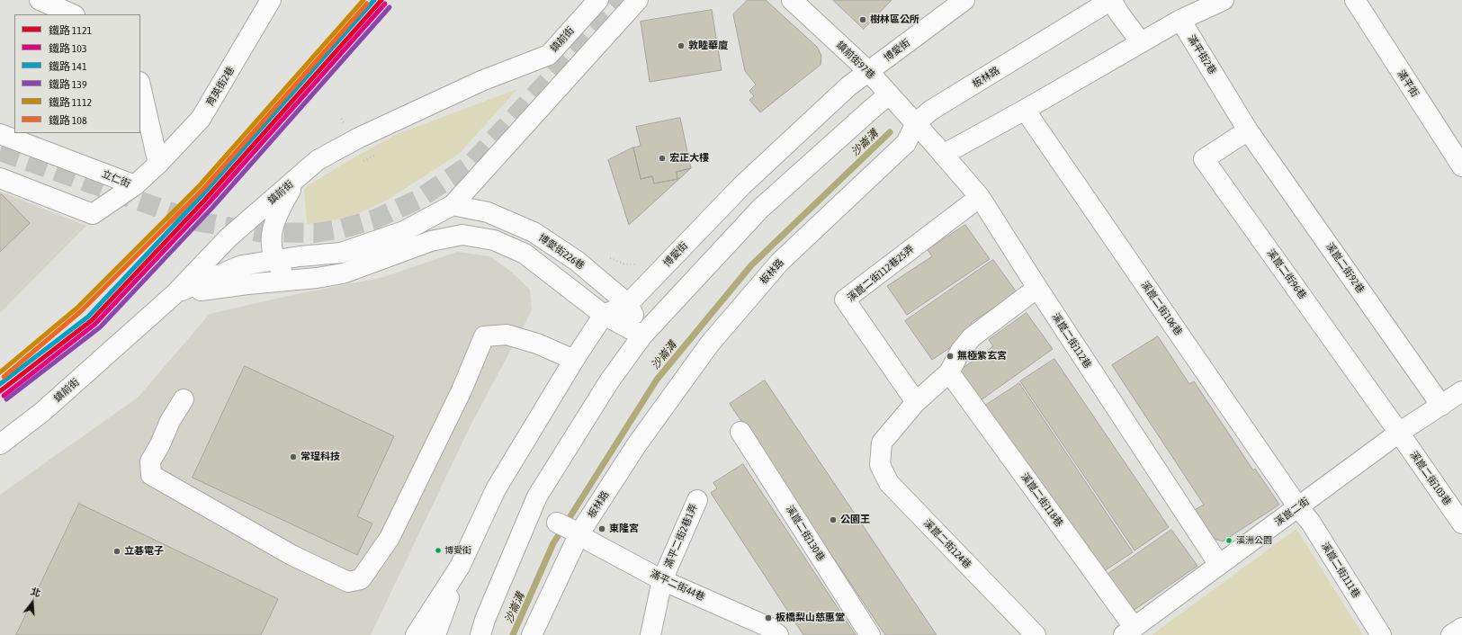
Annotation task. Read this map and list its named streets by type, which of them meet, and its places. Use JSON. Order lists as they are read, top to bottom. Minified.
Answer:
{"streets":{"street":["鎮前街","博愛街","滿平街2巷","鎮前街97巷","板林路","滿平街","育英街2巷","立仁街","博愛街226巷","溪崑二街92巷","溪崑二街112巷25弄","溪崑二街96巷","溪崑二街106巷","溪崑二街112巷","溪崑二街103巷","溪崑二街118巷","溪崑二街","溪崑二街130巷","滿平二街2巷1弄","溪崑二街124巷","溪崑二街111巷","滿平二街44巷"]},"crossings":[["博愛街","鎮前街97巷"],["博愛街","博愛街226巷"],["滿平街2巷","溪崑二街92巷"],["滿平街2巷","溪崑二街96巷"],["鎮前街97巷","板林路"],["鎮前街97巷","溪崑二街112巷"],["板林路","溪崑二街112巷"],["板林路","滿平二街44巷"],["育英街2巷","立仁街"],["溪崑二街92巷","溪崑二街96巷"],["溪崑二街92巷","溪崑二街"],["溪崑二街112巷25弄","溪崑二街112巷"],["溪崑二街112巷25弄","溪崑二街124巷"],["溪崑二街96巷","溪崑二街103巷"],["溪崑二街96巷","溪崑二街"],["溪崑二街106巷","溪崑二街"],["溪崑二街106巷","溪崑二街111巷"],["溪崑二街112巷","溪崑二街"],["溪崑二街103巷","溪崑二街"],["溪崑二街118巷","溪崑二街"],["溪崑二街","溪崑二街111巷"],["滿平二街2巷1弄","滿平二街44巷"]],"water":["沙崙溝"],"places":["樹林區公所","敦睦華廈","宏正大樓","無極紫玄宮","常珵科技","公園王","東隆宮","溪洲公園","博愛街","立碁電子","板橋梨山慈惠堂"],"lines":["rail line 1121","rail line 141","rail line 1112","rail line 103","rail line 108","rail line 139"],"legend":["鐵路 1121","鐵路 103","鐵路 141","鐵路 139","鐵路 1112","鐵路 108"],"north":"top"}
